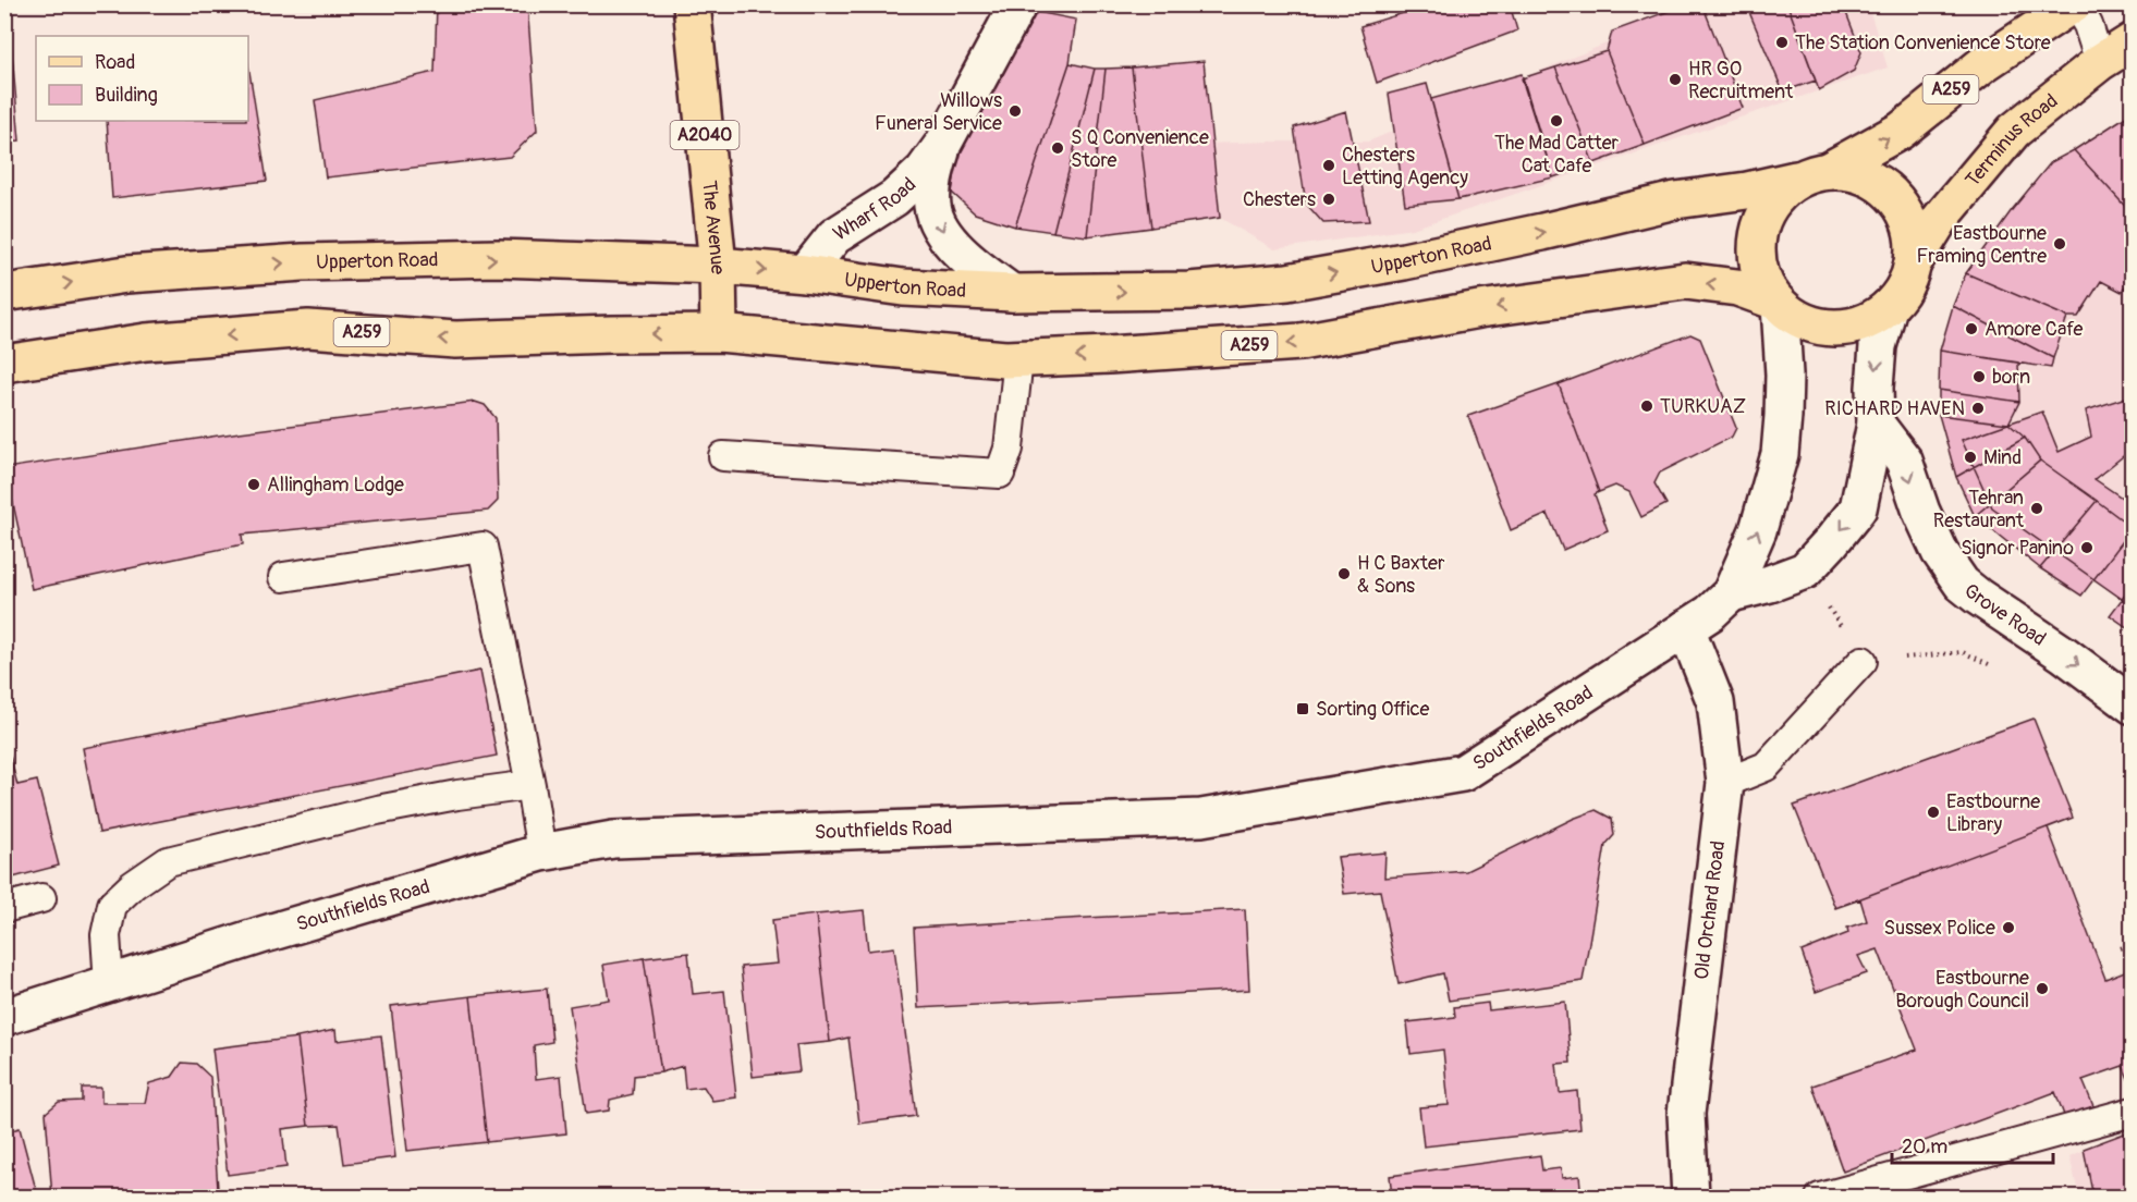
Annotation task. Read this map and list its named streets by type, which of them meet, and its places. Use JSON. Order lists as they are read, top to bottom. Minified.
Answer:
{"streets":{"main road":["A259","A2040","Terminus Road","The Avenue","Upperton Road"],"street":["Wharf Road","Grove Road","Southfields Road","Old Orchard Road"]},"crossings":[["A259","Terminus Road"],["A259","The Avenue"],["A259","Upperton Road"],["A259","Southfields Road"],["Terminus Road","Upperton Road"],["Terminus Road","Southfields Road"],["Wharf Road","Upperton Road"],["The Avenue","Upperton Road"],["Upperton Road","Southfields Road"],["Grove Road","Southfields Road"],["Southfields Road","Old Orchard Road"]],"one_way":["Grove Road"],"places":{"other":["The Station Convenience Store","HR GO Recruitment","Willows Funeral Service","The Mad Catter Cat Cafe","S Q Convenience Store","Chesters Letting Agency","Chesters","Eastbourne Framing Centre","Amore Cafe","born","TURKUAZ","RICHARD HAVEN","Mind","Allingham Lodge","Tehran Restaurant","Signor Panino","H C Baxter & Sons","Eastbourne Library","Sussex Police","Eastbourne Borough Council"],"transit":["Sorting Office"]},"legend":["Road","Building"],"scale_bar":"20 m"}
